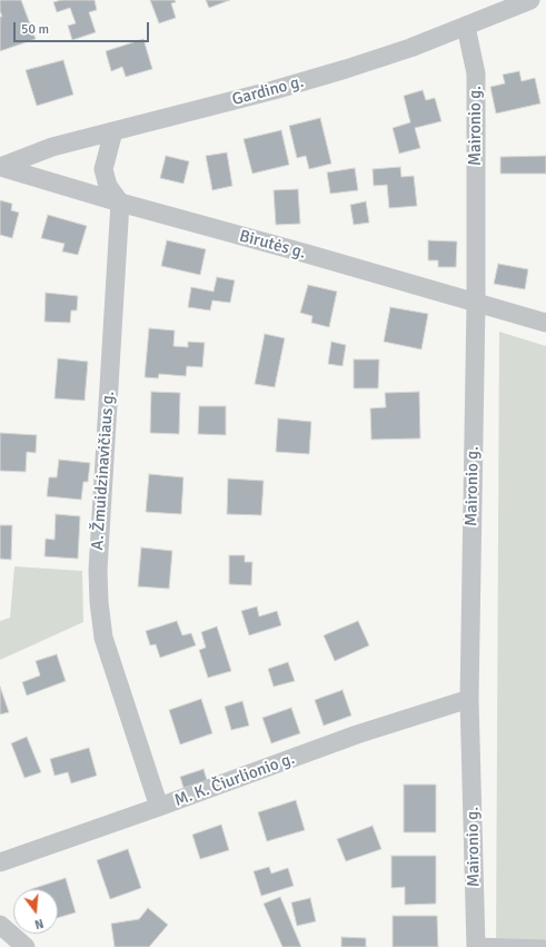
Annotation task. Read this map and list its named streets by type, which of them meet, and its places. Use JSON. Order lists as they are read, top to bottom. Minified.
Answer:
{"streets":{"street":["Gardino g.","Maironio g.","Birutės g.","A. Žmuidzinavičiaus g.","M. K. Čiurlionio g."]},"crossings":[["Gardino g.","Maironio g."],["Gardino g.","Birutės g."],["Maironio g.","Birutės g."],["Maironio g.","M. K. Čiurlionio g."],["Birutės g.","A. Žmuidzinavičiaus g."],["A. Žmuidzinavičiaus g.","M. K. Čiurlionio g."]],"scale_bar":"50 m","north":"bottom"}
